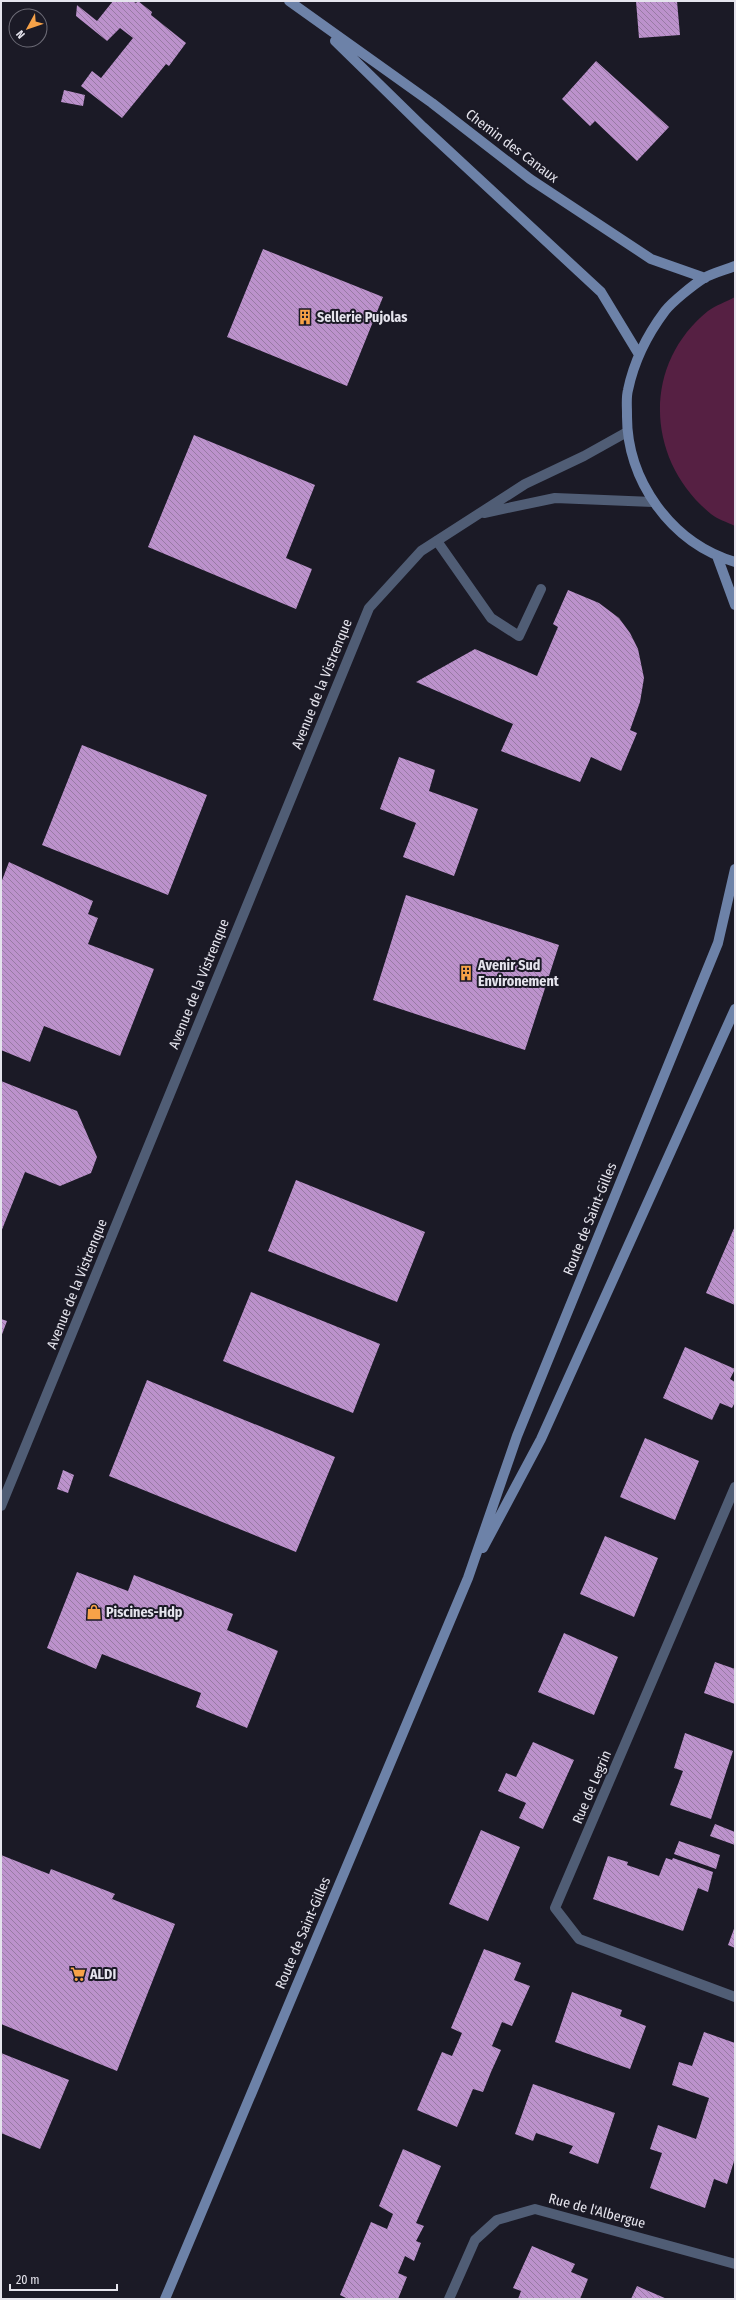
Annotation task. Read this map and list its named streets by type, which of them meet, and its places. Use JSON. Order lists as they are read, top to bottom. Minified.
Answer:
{"streets":{"main road":["Chemin des Canaux","Route de Saint-Gilles"],"street":["Avenue de la Vistrenque","Rue de Legrin","Rue de l'Albergue"]},"places":{"building":["Sellerie Pujolas","Avenir Sud Environement"],"shop":["Piscines-Hdp"],"supermarket":["ALDI"]},"scale_bar":"20 m","north":"bottom left"}
